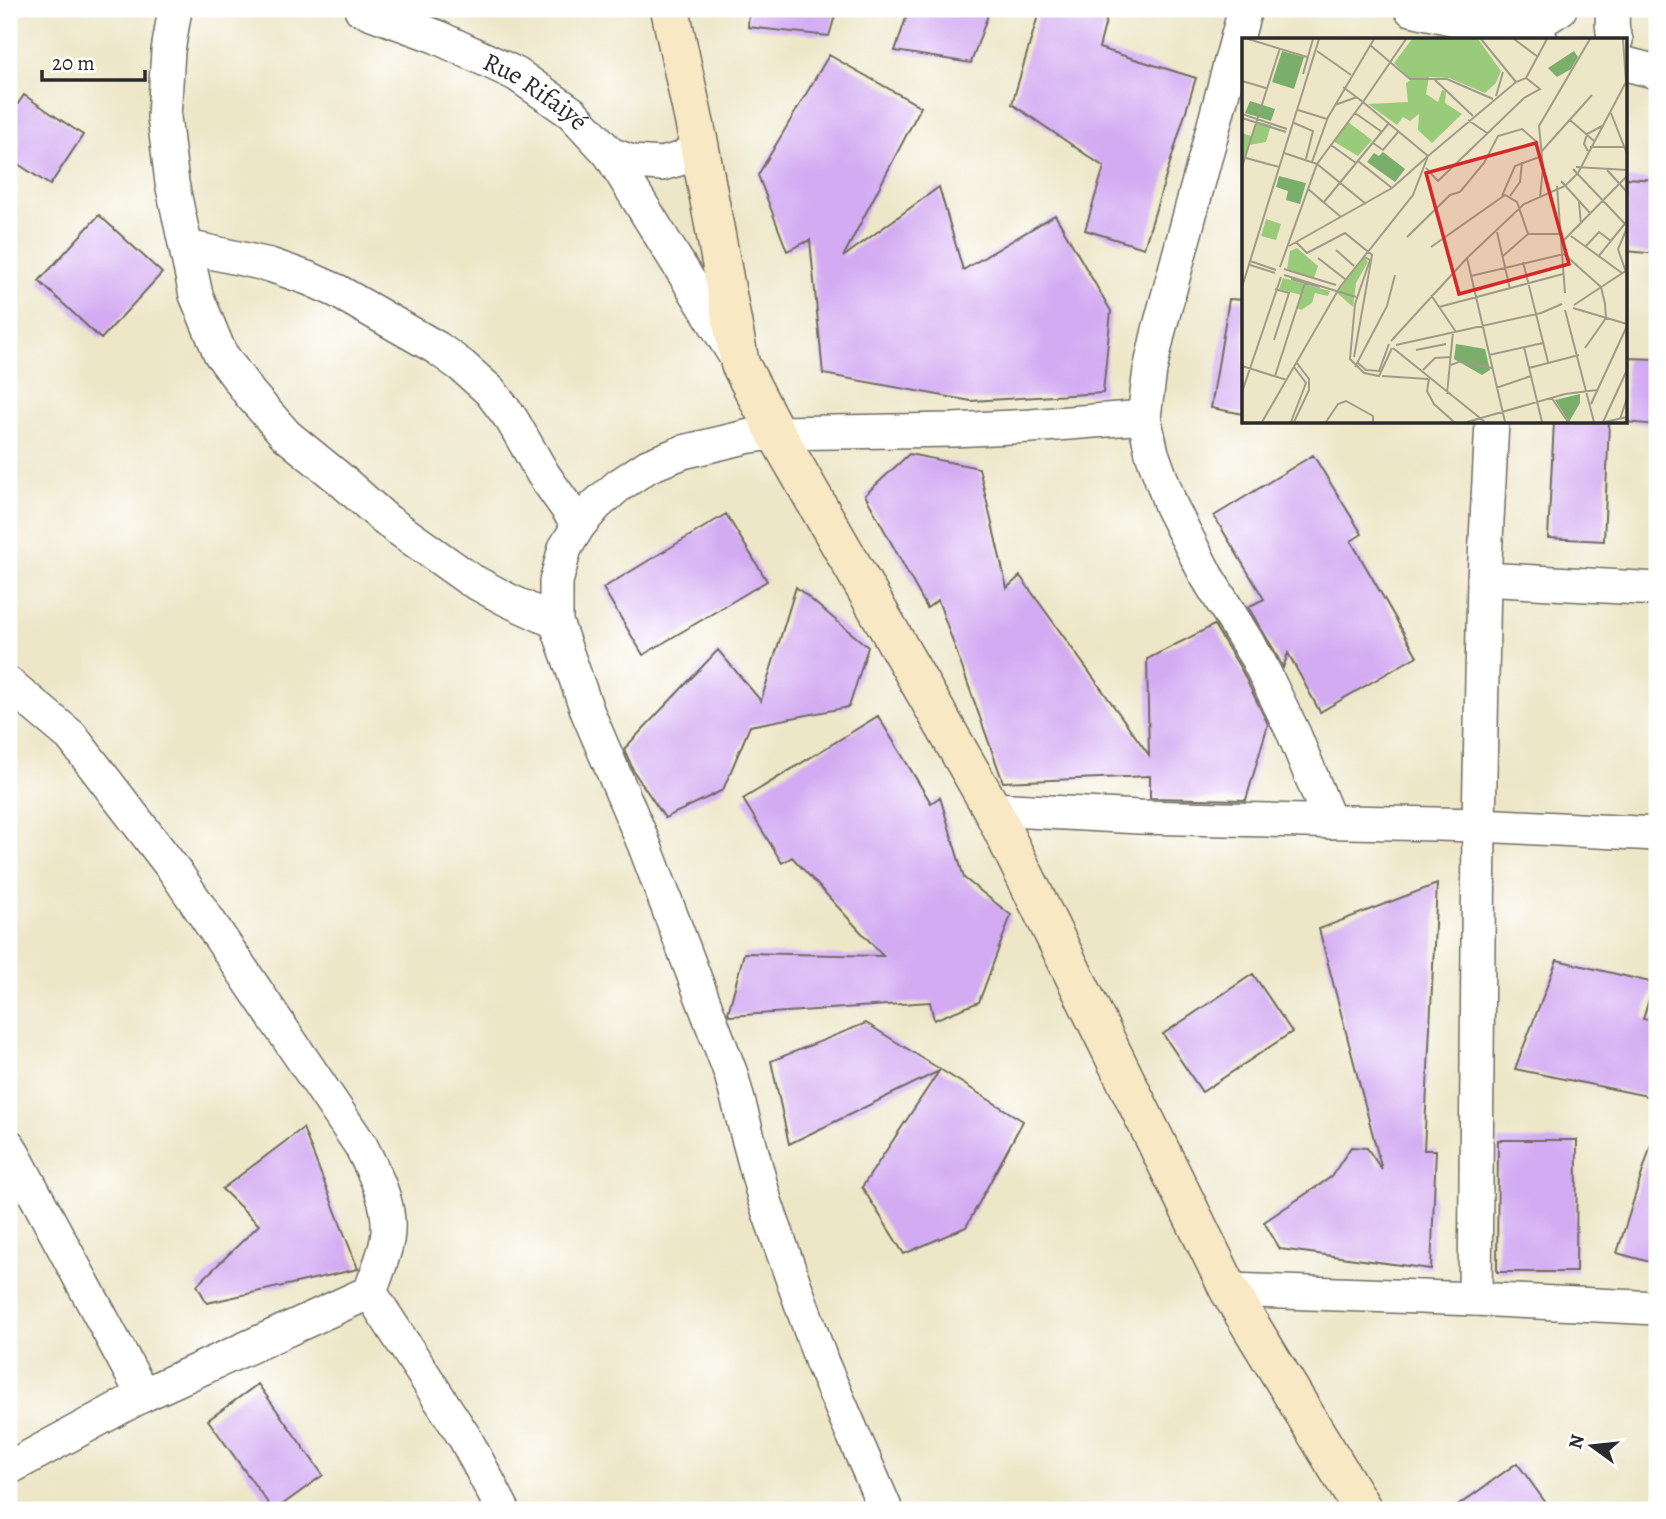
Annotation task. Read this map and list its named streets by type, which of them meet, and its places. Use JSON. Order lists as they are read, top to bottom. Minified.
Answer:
{"streets":{"street":["Rue Rifaiyé"]},"scale_bar":"20 m","north":"left"}
